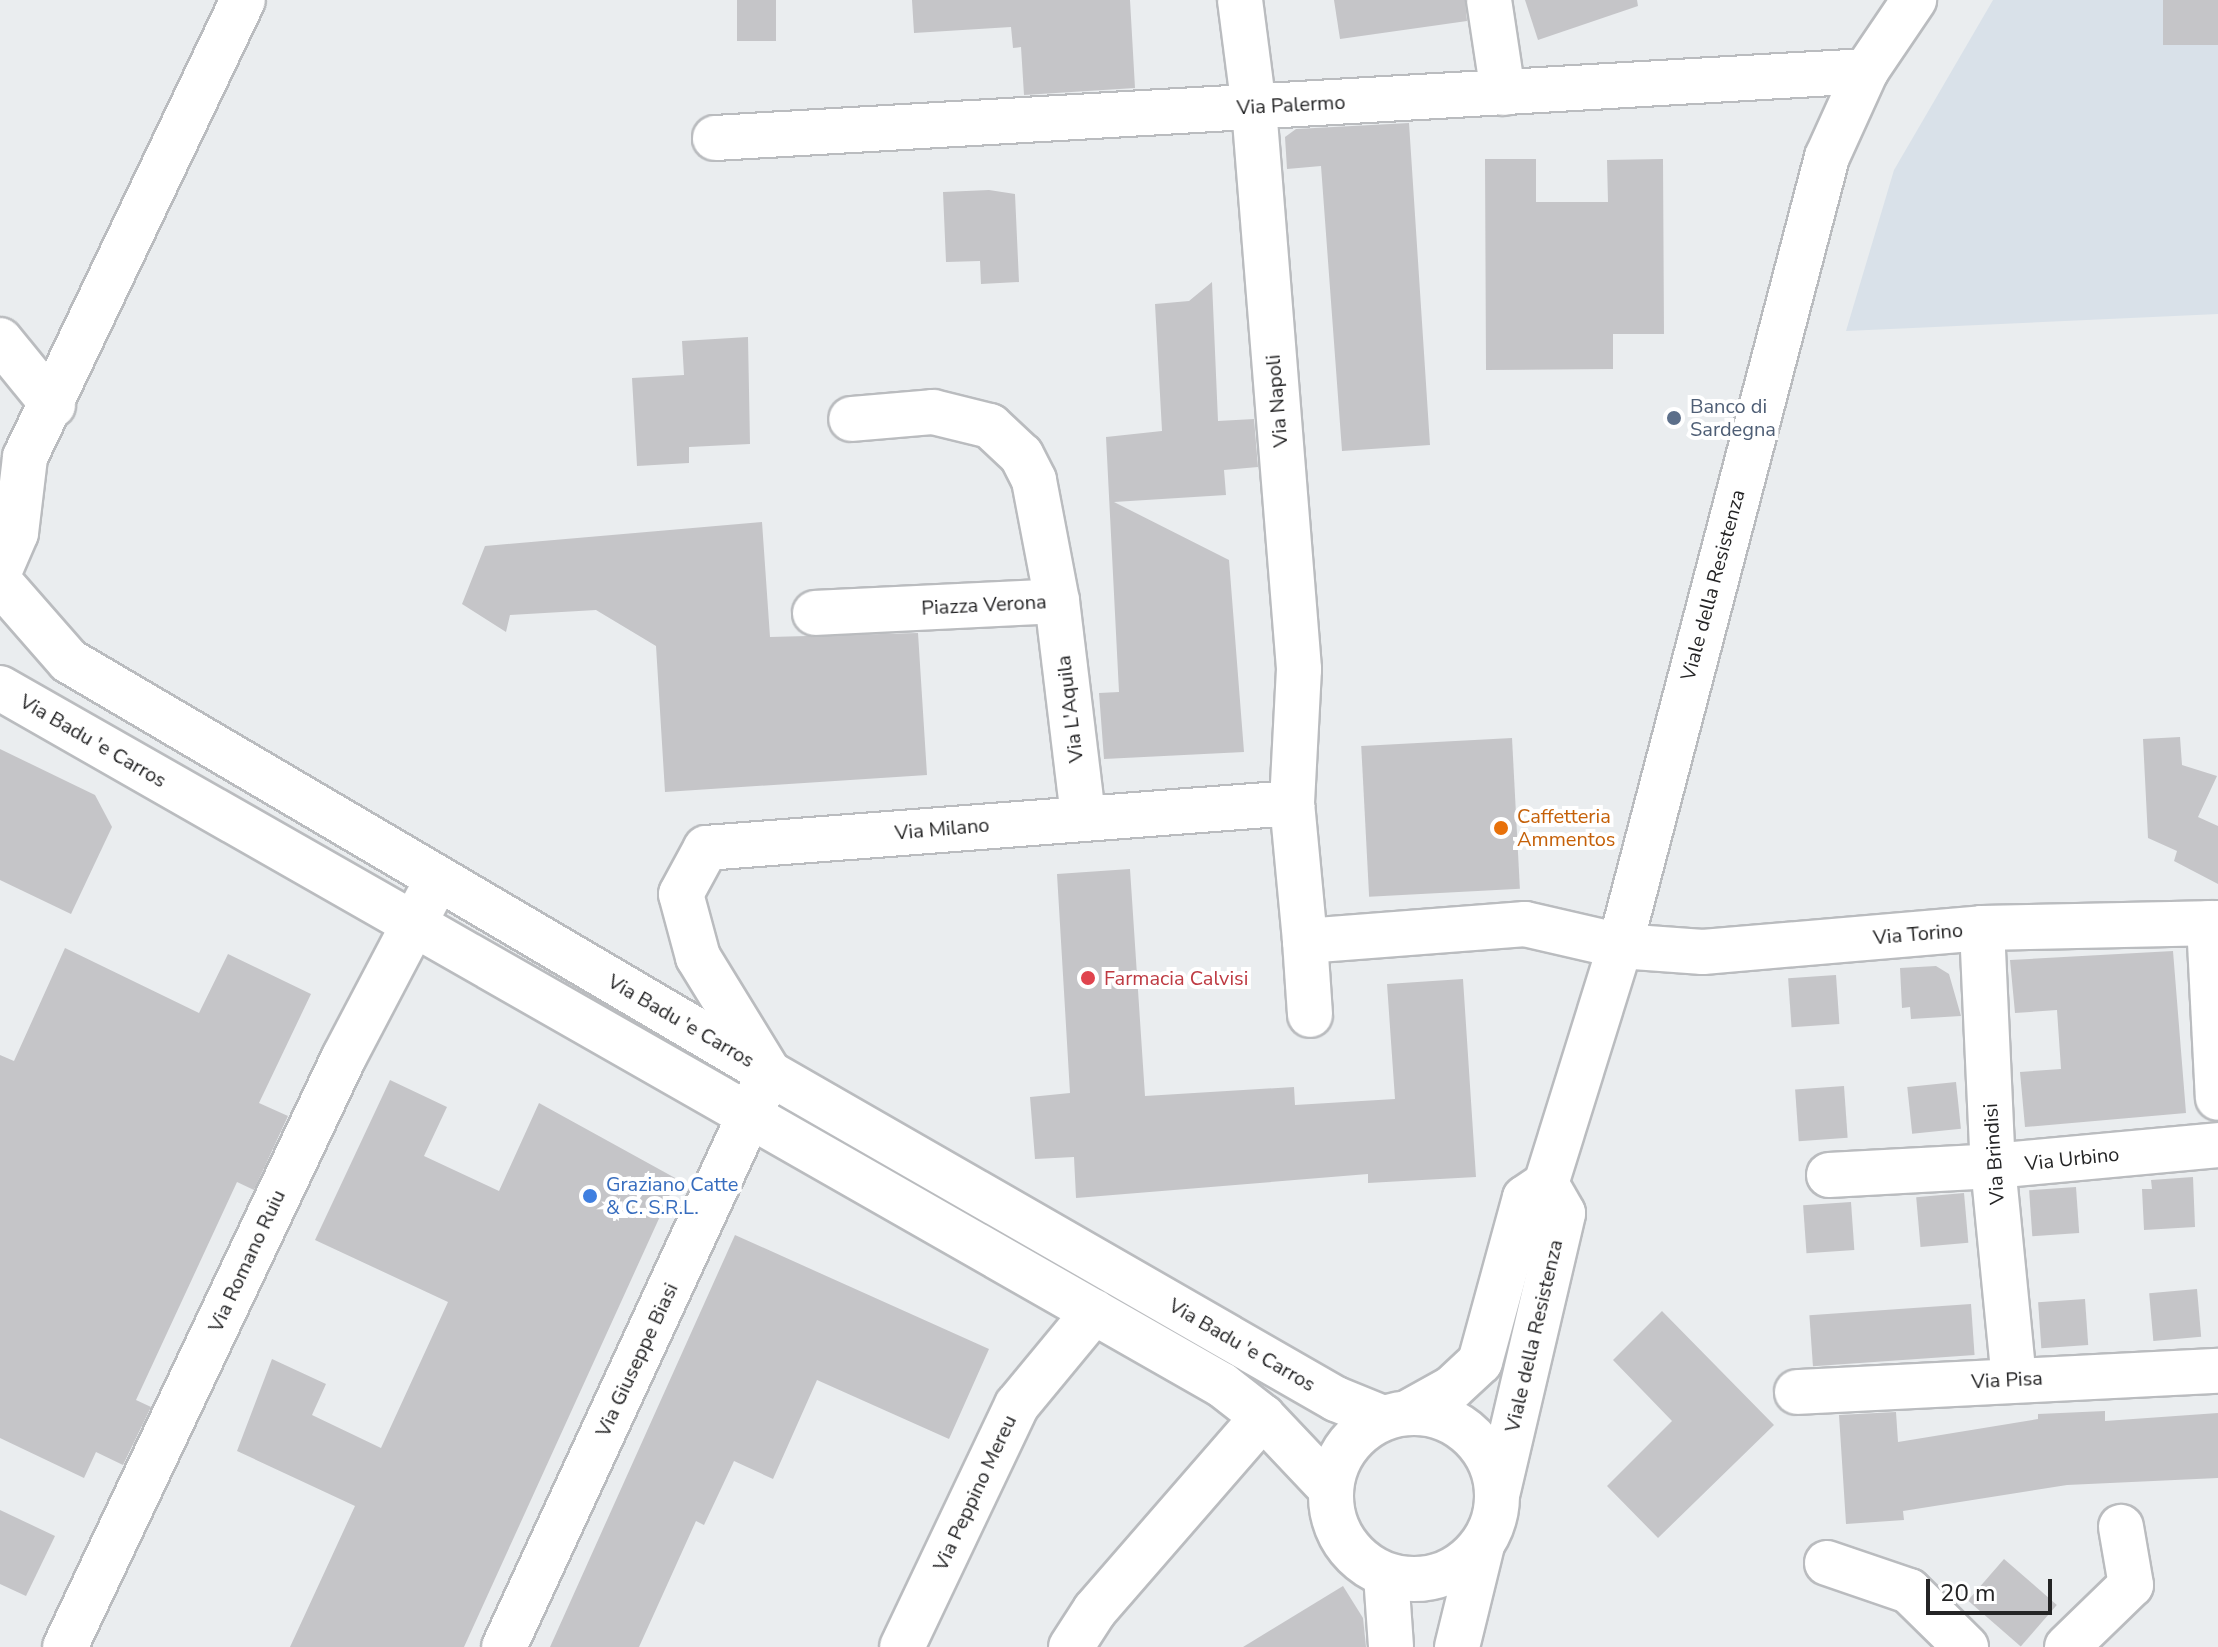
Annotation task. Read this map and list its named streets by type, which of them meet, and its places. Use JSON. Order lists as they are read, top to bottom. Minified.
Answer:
{"streets":{"street":["Via Palermo","Via Napoli","Viale della Resistenza","Piazza Verona","Via L'Aquila","Via Badu 'e Carros","Via Milano","Via Torino","Via Brindisi","Via Urbino","Via Romano Ruiu","Via Giuseppe Biasi","Via Pisa","Via Peppino Mereu"]},"crossings":[["Via Palermo","Via Napoli"],["Via Palermo","Viale della Resistenza"],["Via Napoli","Via Milano"],["Viale della Resistenza","Via Badu 'e Carros"],["Viale della Resistenza","Via Torino"],["Piazza Verona","Via L'Aquila"],["Via L'Aquila","Via Milano"],["Via Badu 'e Carros","Via Milano"],["Via Badu 'e Carros","Via Romano Ruiu"],["Via Badu 'e Carros","Via Giuseppe Biasi"],["Via Badu 'e Carros","Via Peppino Mereu"],["Via Milano","Via Giuseppe Biasi"],["Via Torino","Via Brindisi"],["Via Brindisi","Via Urbino"],["Via Brindisi","Via Pisa"]],"places":["Banco di Sardegna","Caffetteria Ammentos","Farmacia Calvisi","Graziano Catte & C. S.R.L."],"scale_bar":"20 m"}
